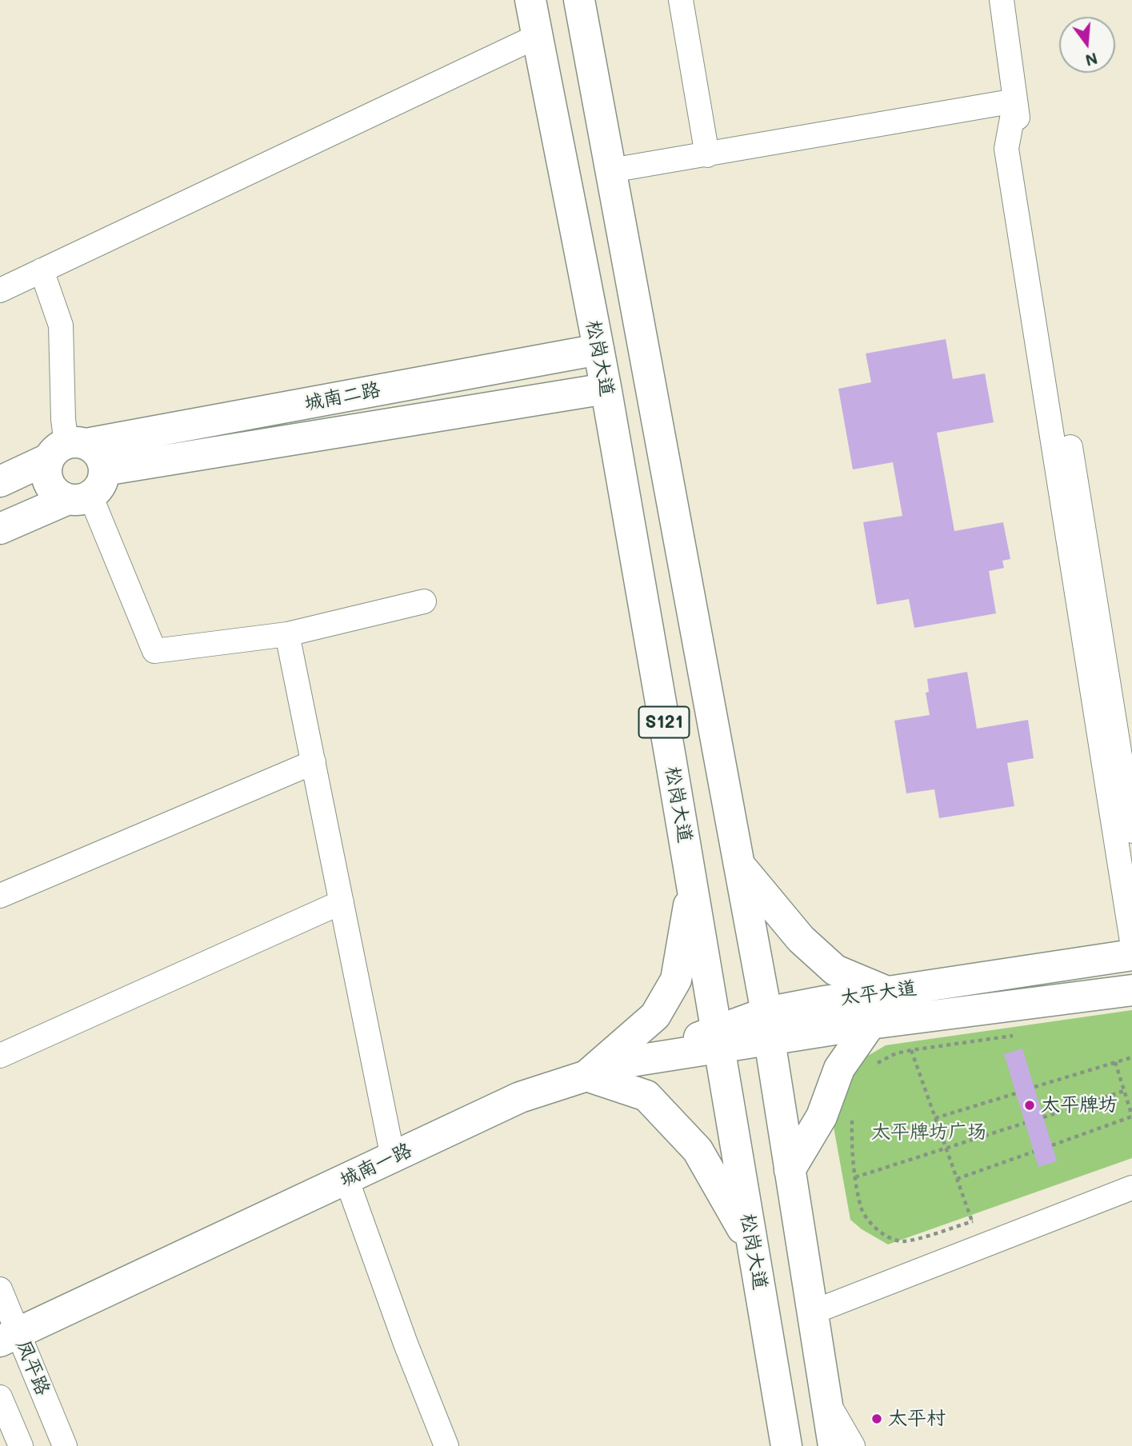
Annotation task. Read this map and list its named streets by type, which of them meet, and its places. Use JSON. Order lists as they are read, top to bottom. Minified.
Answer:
{"streets":{"main road":["松岗大道","城南二路","S121","太平大道","城南一路"],"street":["凤平路"]},"crossings":[["松岗大道","城南二路"],["松岗大道","城南一路"],["S121","太平大道"],["城南一路","凤平路"]],"parks":["太平牌坊广场"],"places":["太平牌坊","太平村"],"north":"bottom"}
